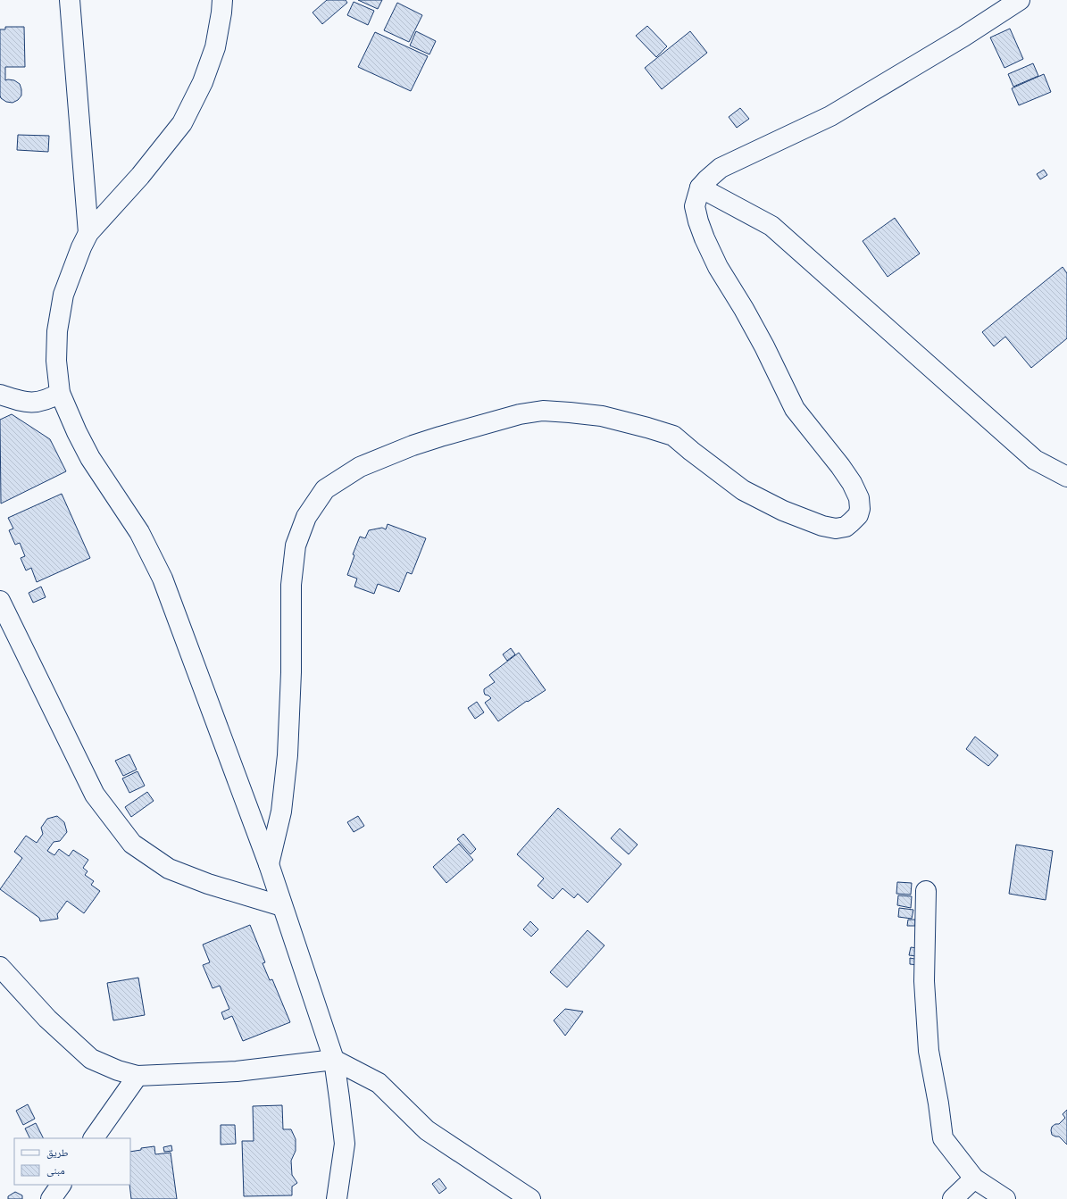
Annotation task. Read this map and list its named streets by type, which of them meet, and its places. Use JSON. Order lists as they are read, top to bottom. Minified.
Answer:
{"legend":["طريق","مبنى"]}
